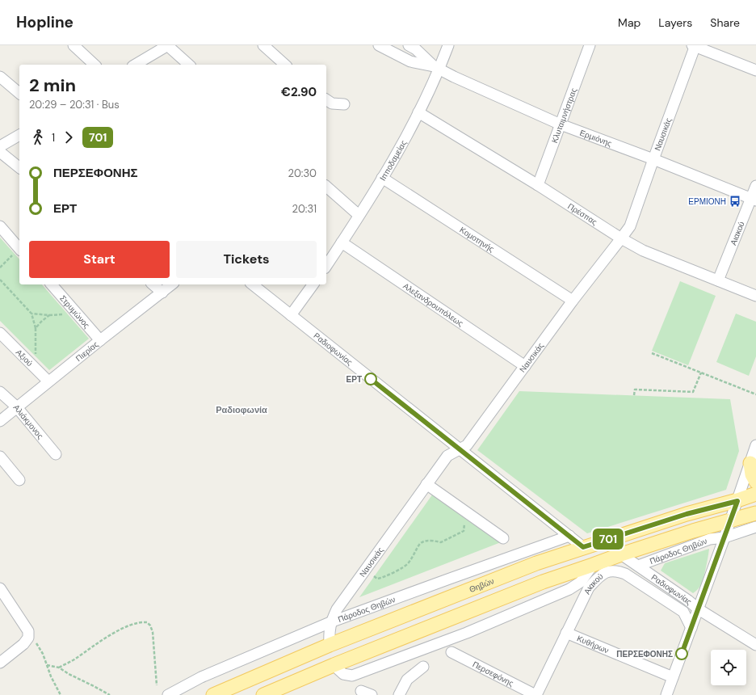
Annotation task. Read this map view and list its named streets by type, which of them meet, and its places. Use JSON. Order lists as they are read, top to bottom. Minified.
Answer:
{"streets":{"main road":["Θηβών"],"street":["Κλυταιμνήστρας","Ναυσικάς","Ερμιόνης","Ιπποδαμείας","Πρέσπας","Αιακού","Κομοτηνής","Αλεξανδρουπόλεως","Στρυμώνος","Ραδιοφωνίας","Πιερίας","Αξιού","Αλιάκμονος","Πάροδος Θηβών","Κυθήρων","Περσεφόνης"]},"crossings":[["Κλυταιμνήστρας","Ερμιόνης"],["Κλυταιμνήστρας","Πρέσπας"],["Ναυσικάς","Ερμιόνης"],["Ναυσικάς","Πρέσπας"],["Ναυσικάς","Κομοτηνής"],["Ναυσικάς","Αλεξανδρουπόλεως"],["Ναυσικάς","Ραδιοφωνίας"],["Ναυσικάς","Πάροδος Θηβών"],["Ναυσικάς","Θηβών"],["Ερμιόνης","Ιπποδαμείας"],["Ερμιόνης","Αιακού"],["Ιπποδαμείας","Πρέσπας"],["Ιπποδαμείας","Κομοτηνής"],["Ιπποδαμείας","Αλεξανδρουπόλεως"],["Πρέσπας","Αιακού"],["Αιακού","Κυθήρων"],["Αιακού","Περσεφόνης"],["Στρυμώνος","Πιερίας"],["Ραδιοφωνίας","Πάροδος Θηβών"],["Ραδιοφωνίας","Θηβών"],["Πιερίας","Αξιού"],["Πιερίας","Αλιάκμονος"]],"districts":["Ραδιοφωνία"],"places":{"bus stop":["ΕΡΜΙΟΝΗ"],"other":["ΕΡΤ","ΠΕΡΣΕΦΟΝΗΣ"]},"lines":["bus line 701"],"page":{"header":"Hopline","nav":["Map","Layers","Share"],"on_map":"701","heading":["2 min","20:29 – 20:31 · Bus","€2.90"],"legs":["1","701"],"list":[{"name":"ΠΕΡΣΕΦΟΝΗΣ","value":"20:30"},{"name":"ΕΡΤ","value":"20:31"}],"buttons":["Start","Tickets"]}}
